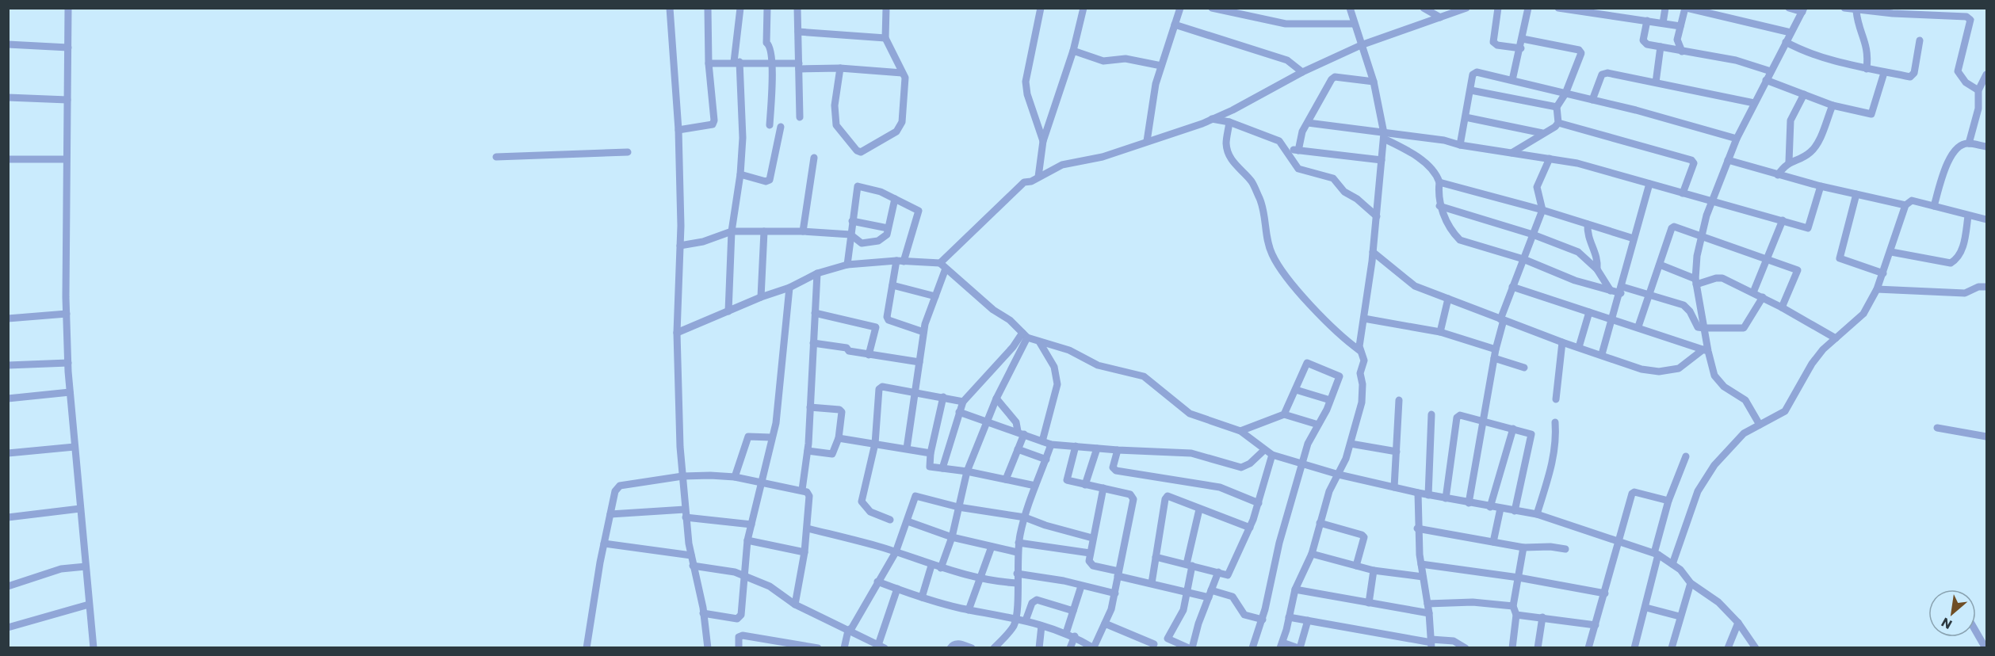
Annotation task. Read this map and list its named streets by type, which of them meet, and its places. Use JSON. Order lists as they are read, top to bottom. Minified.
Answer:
{"north":"bottom left"}
